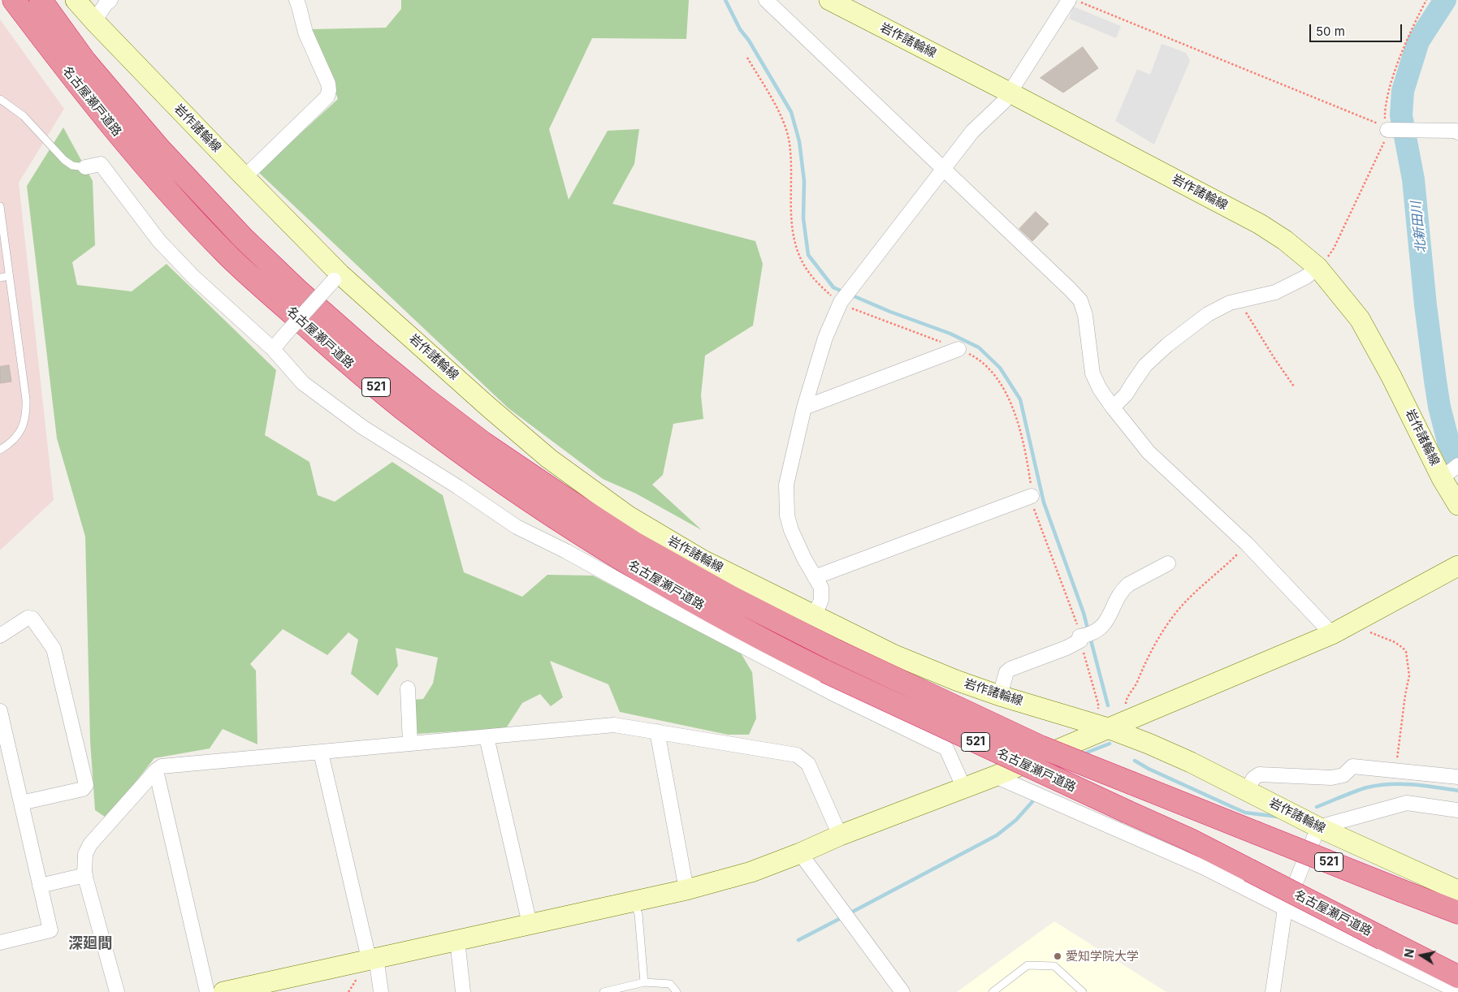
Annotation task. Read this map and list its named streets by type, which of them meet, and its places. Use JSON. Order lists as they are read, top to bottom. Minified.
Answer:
{"streets":{"highway":["名古屋瀬戸道路","521"],"main road":["岩作諸輪線"]},"districts":["深廻間"],"water":["北新田川"],"places":["愛知学院大学"],"scale_bar":"50 m","north":"left"}
